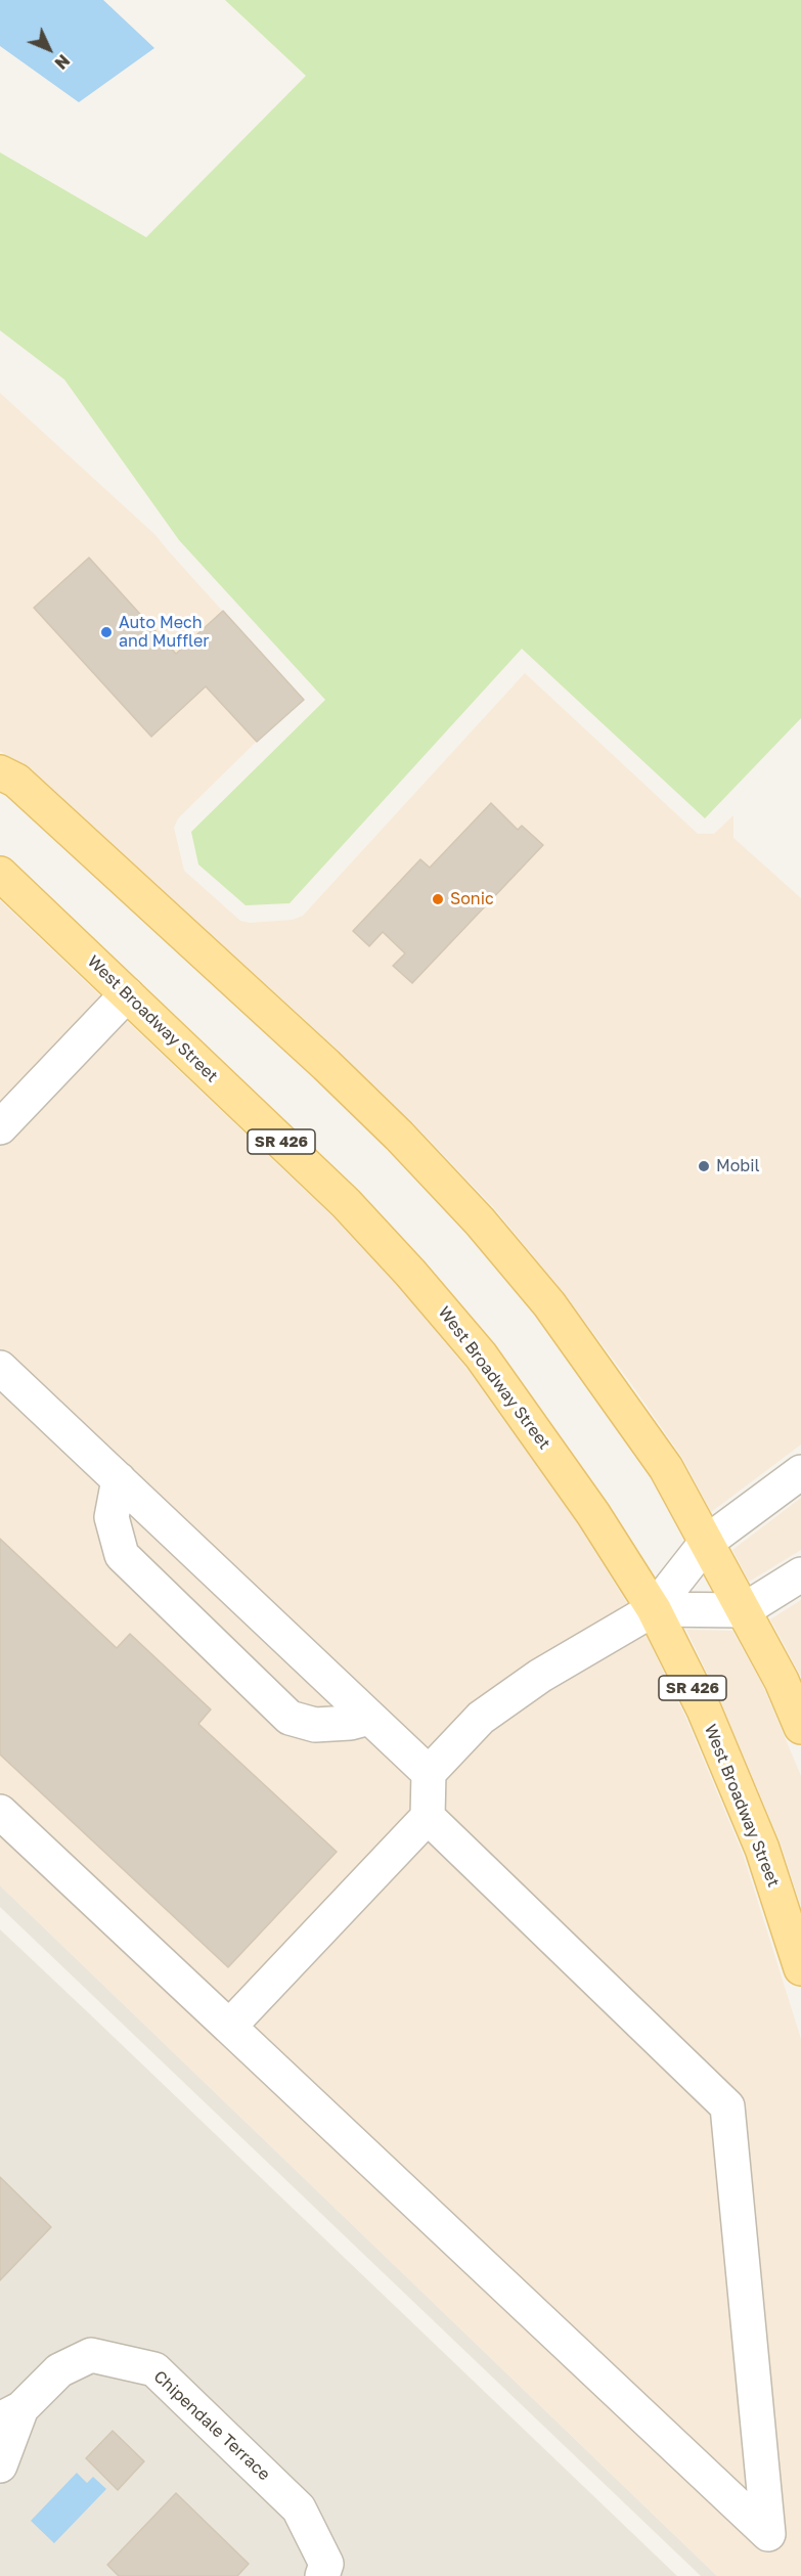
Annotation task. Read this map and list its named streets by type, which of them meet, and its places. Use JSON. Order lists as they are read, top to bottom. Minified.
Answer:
{"streets":{"main road":["West Broadway Street","SR 426"],"street":["Chipendale Terrace"]},"places":["Auto Mech and Muffler","Sonic","Mobil"],"north":"bottom right"}
